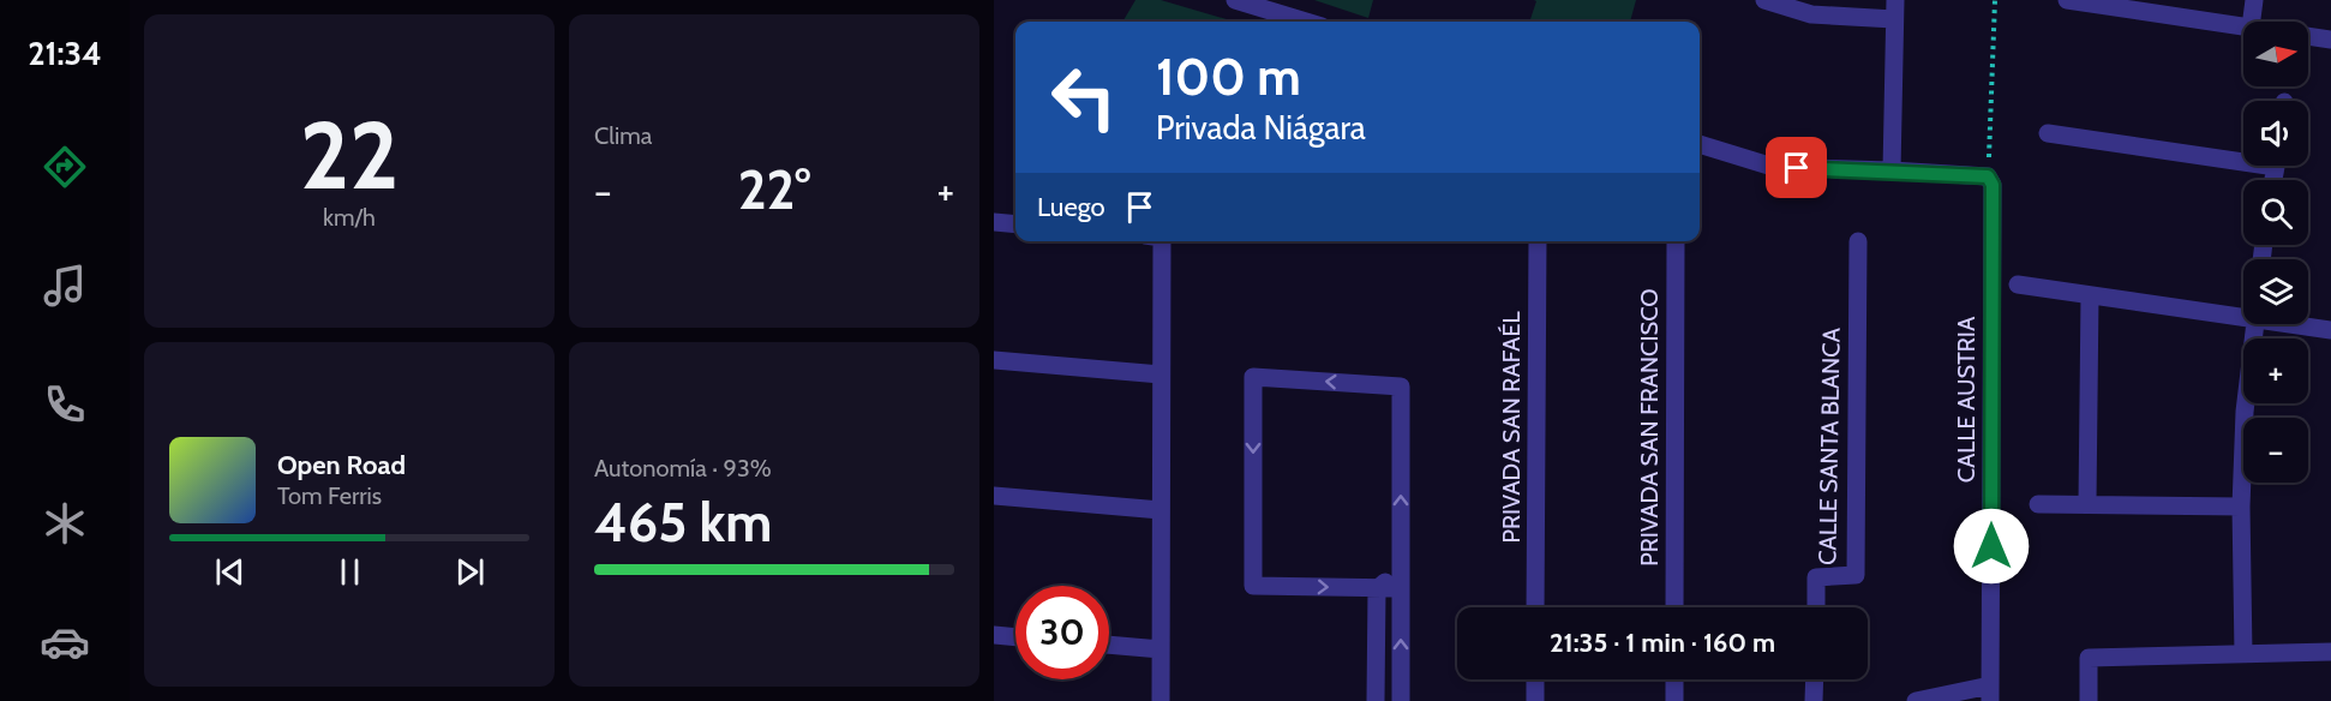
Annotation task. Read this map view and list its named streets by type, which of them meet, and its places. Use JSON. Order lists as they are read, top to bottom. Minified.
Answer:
{"streets":{"street":["CALLE AUSTRIA","PRIVADA SAN RAFAÉL","PRIVADA SAN FRANCISCO","CALLE SANTA BLANCA"]},"north":"right","page":{"tabs":"21:34","tile":[["22","km/h"],"Clima",["Autonomía · 93%","465 km"]],"map_buttons":["+","−"],"turn":["100 m","Privada Niágara"],"heat":["−","22°","+"],"then":"Luego","song":["Open Road","Tom Ferris"],"limit":"30","trip":"21:35 · 1 min · 160 m"}}
